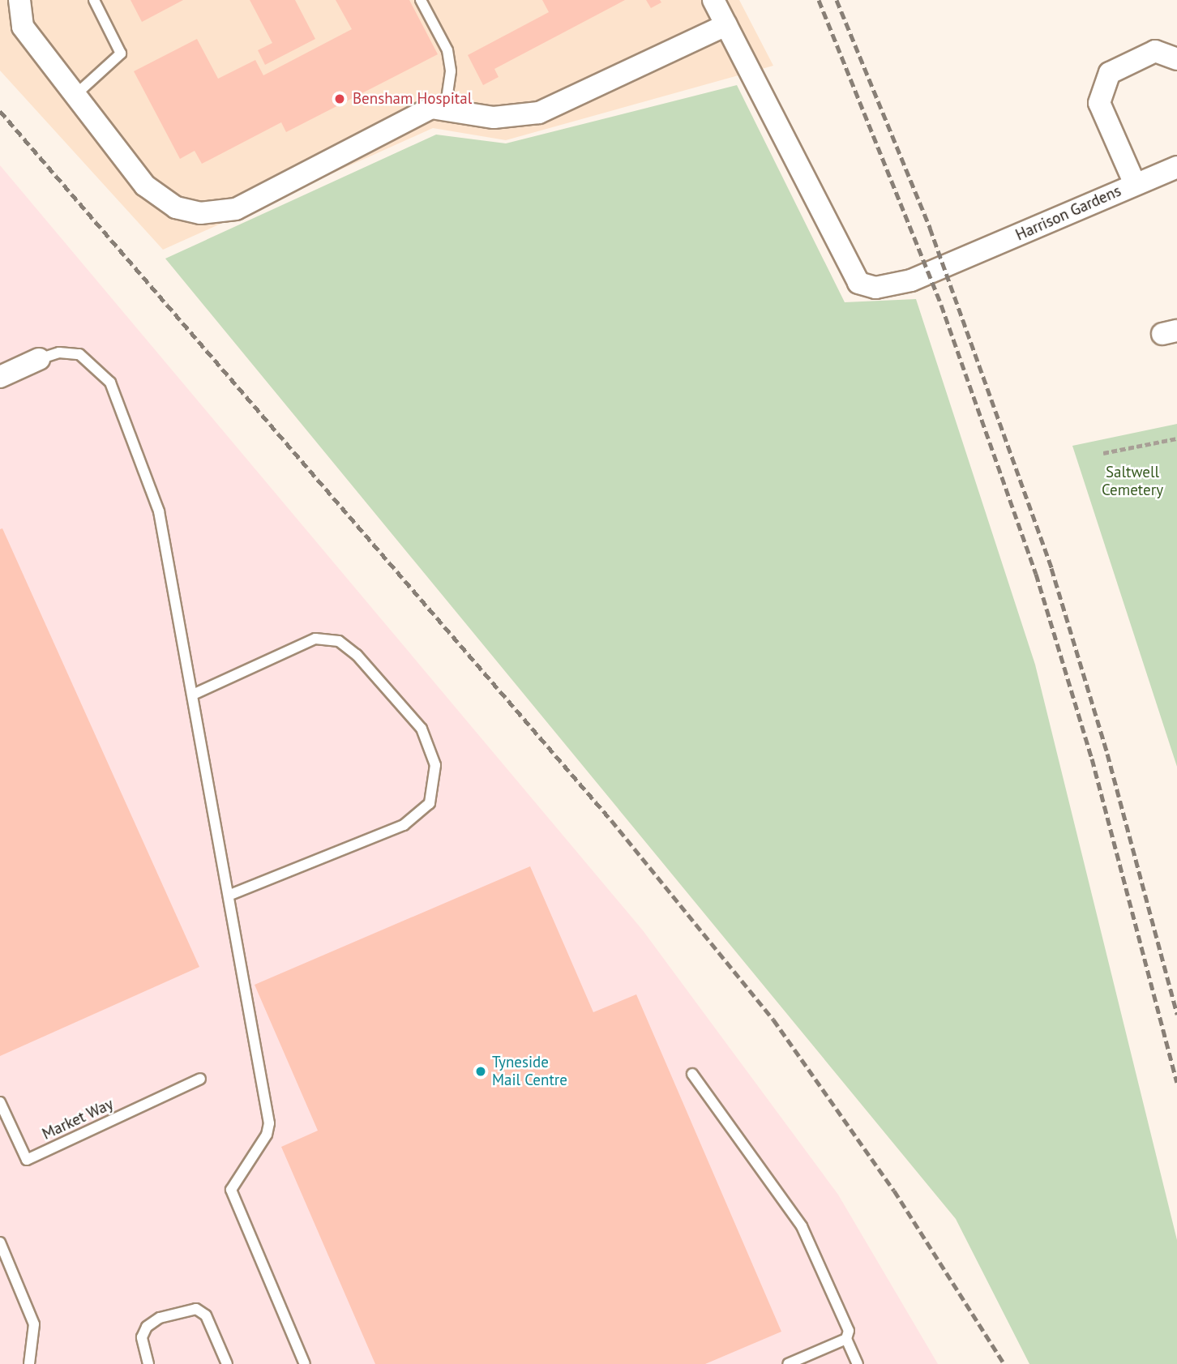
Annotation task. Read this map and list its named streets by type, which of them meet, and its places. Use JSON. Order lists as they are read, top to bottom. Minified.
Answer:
{"streets":{"street":["Harrison Gardens"],"lane":["Market Way"]},"parks":["Saltwell Cemetery"],"places":["Bensham Hospital","Tyneside Mail Centre"]}
